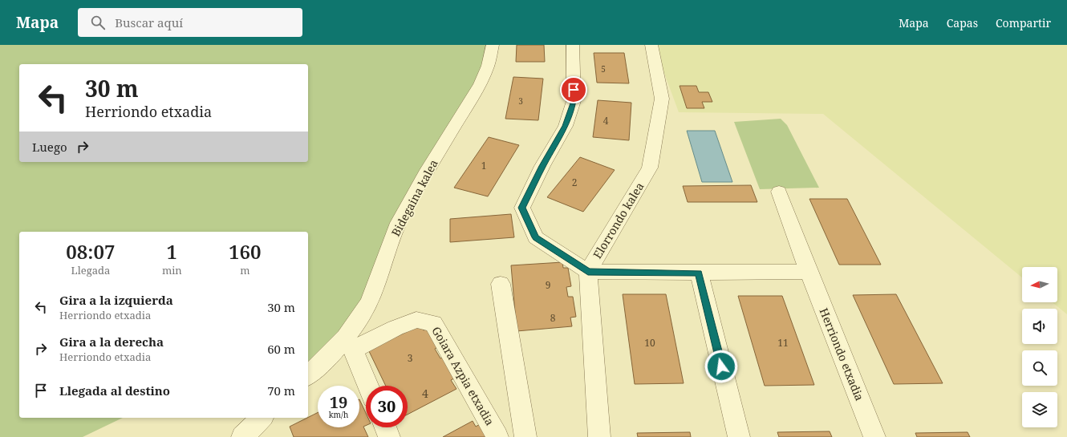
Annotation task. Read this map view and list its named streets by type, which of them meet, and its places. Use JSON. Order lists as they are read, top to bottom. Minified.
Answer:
{"streets":{"street":["Bidegaina kalea","Elorrondo kalea","Herriondo etxadia","Goiara Azpia etxadia"]},"crossings":[["Bidegaina kalea","Goiara Azpia etxadia"]],"house_numbers":["5","3","4","1","2","9","8","10","11","3","4"],"north":"left","page":{"header":"Mapa","search":"Buscar aquí","nav":["Mapa","Capas","Compartir"],"turn":["30 m","Herriondo etxadia"],"then":"Luego","eta":["08:07","Llegada","1","min","160","m"],"list":[{"name":"Gira a la izquierda","note":"Herriondo etxadia","value":"30 m"},{"name":"Gira a la derecha","note":"Herriondo etxadia","value":"60 m"},{"name":"Llegada al destino","value":"70 m"}],"speed":"19 km/h","limit":"30"}}
